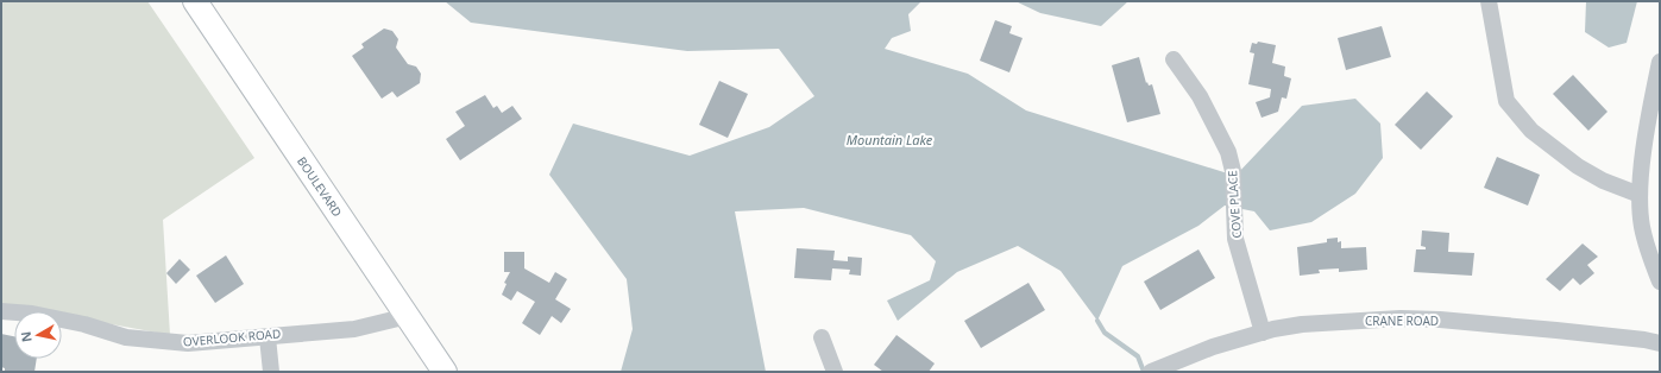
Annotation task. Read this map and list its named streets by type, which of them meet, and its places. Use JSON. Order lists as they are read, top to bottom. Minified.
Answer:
{"streets":{"main road":["BOULEVARD"],"street":["COVE PLACE","CRANE ROAD","OVERLOOK ROAD"]},"crossings":[["BOULEVARD","OVERLOOK ROAD"],["COVE PLACE","CRANE ROAD"]],"water":["Mountain Lake"],"north":"left"}
